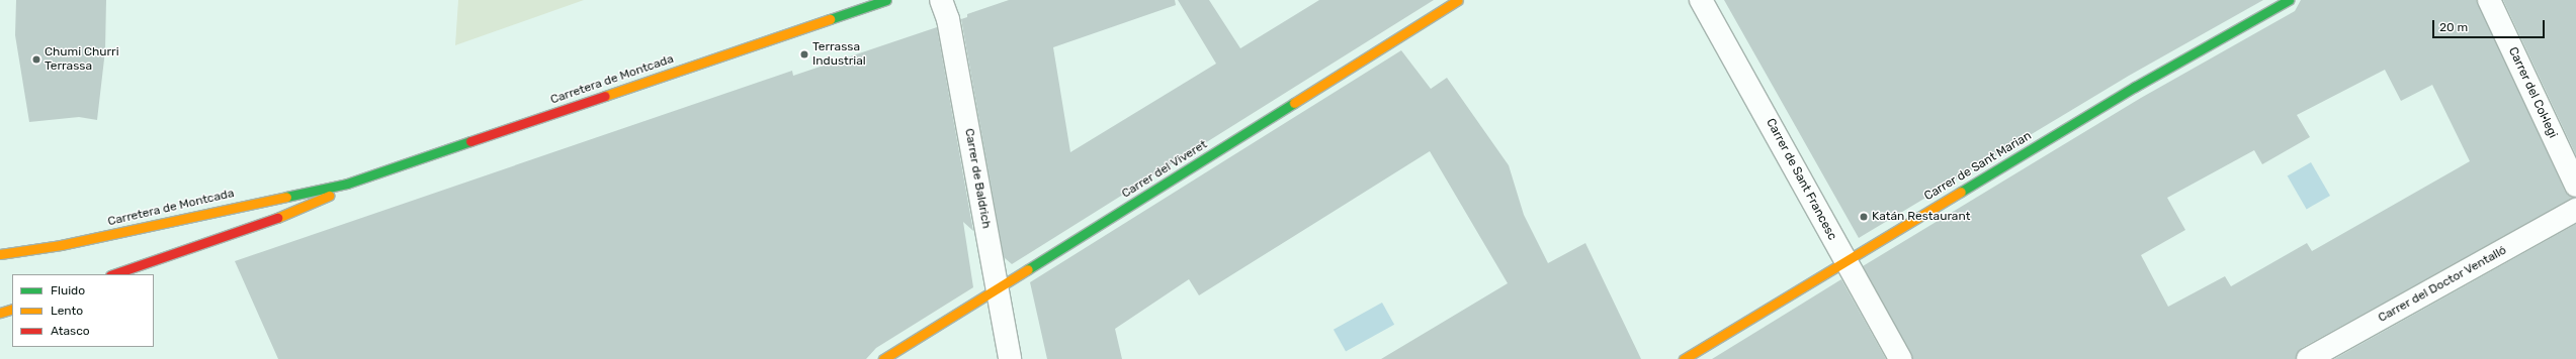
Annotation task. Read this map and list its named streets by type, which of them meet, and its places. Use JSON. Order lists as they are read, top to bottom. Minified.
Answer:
{"streets":{"street":["Carretera de Montcada","Carrer del Col·legi","Carrer de Sant Marian","Carrer del Viveret","Carrer de Baldrich","Carrer de Sant Francesc","Carrer del Doctor Ventalló"]},"crossings":[["Carrer de Sant Marian","Carrer de Sant Francesc"],["Carrer del Viveret","Carrer de Baldrich"]],"places":["Terrassa Industrial","Chumi Churri Terrassa","Katán Restaurant"],"legend":["Fluido","Lento","Atasco"],"scale_bar":"20 m"}
